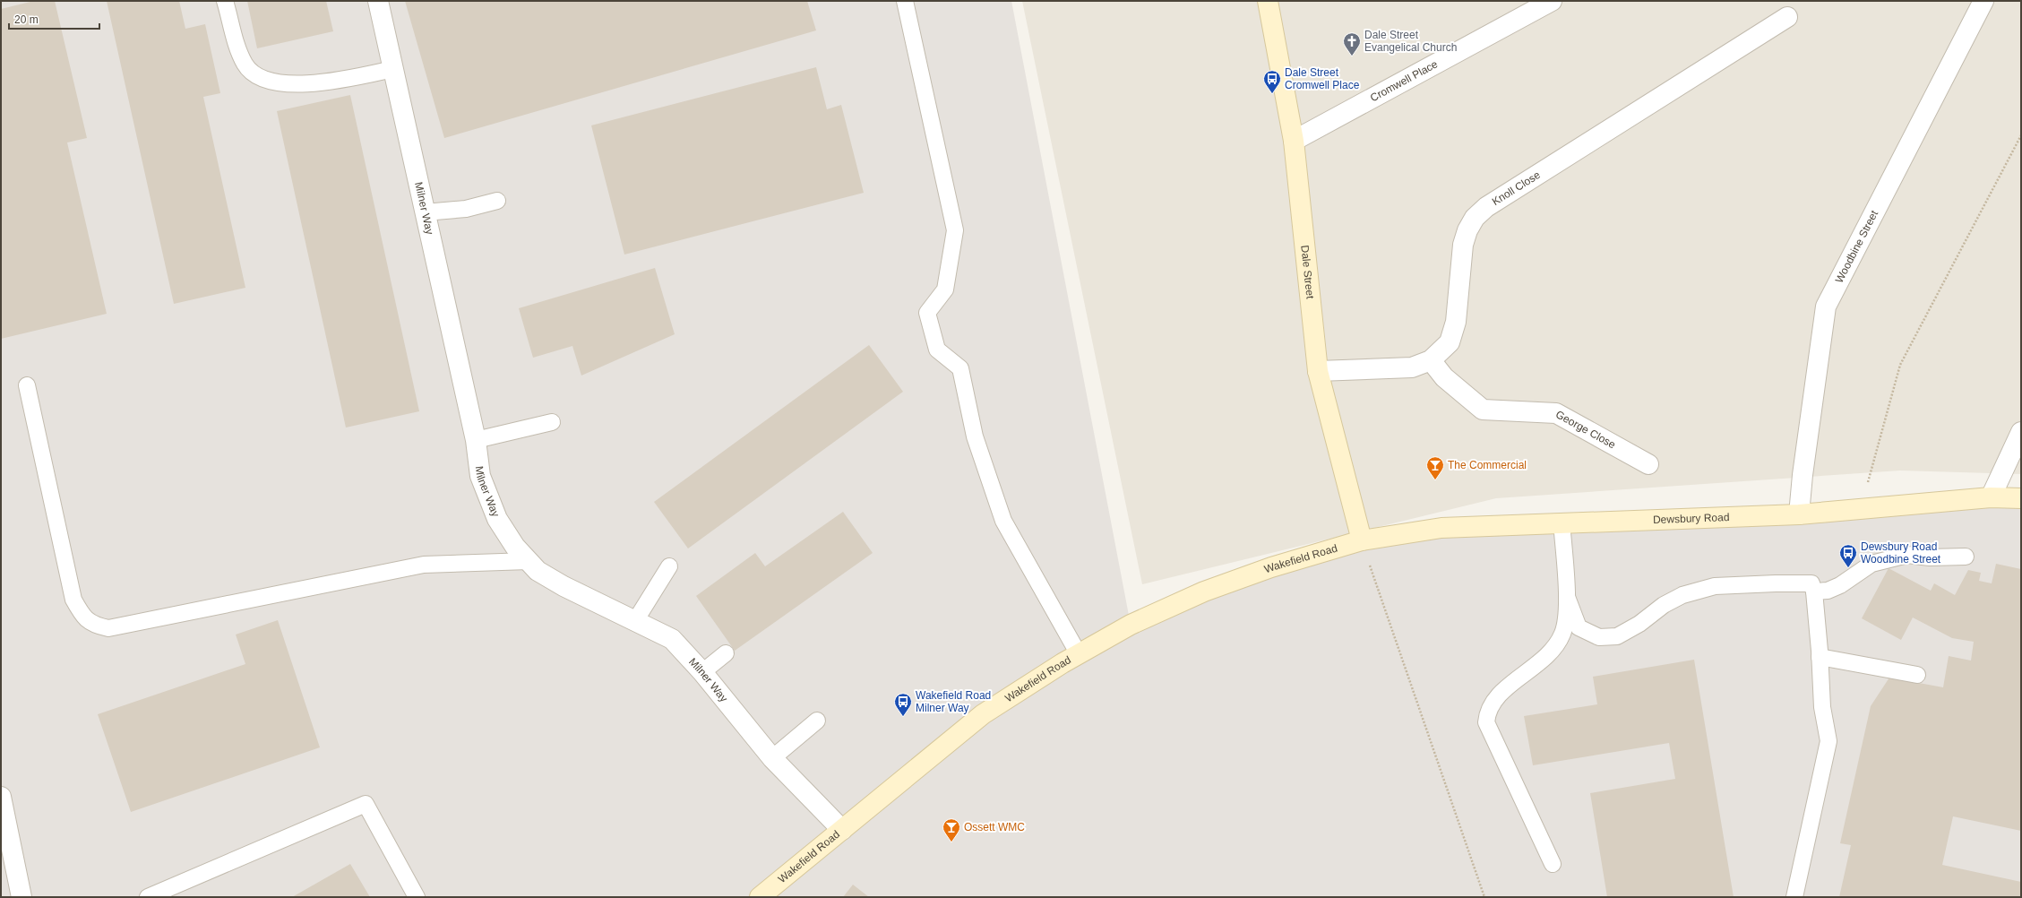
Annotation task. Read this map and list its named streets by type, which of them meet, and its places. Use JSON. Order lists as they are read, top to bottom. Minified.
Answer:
{"streets":{"main road":["Dale Street","Dewsbury Road","Wakefield Road"],"street":["Cromwell Place","Knoll Close","Milner Way","Woodbine Street","George Close"]},"crossings":[["Cromwell Place","Dale Street"],["Knoll Close","Dale Street"],["Knoll Close","George Close"],["Milner Way","Wakefield Road"],["Woodbine Street","Dewsbury Road"],["Dale Street","Dewsbury Road"],["Dale Street","Wakefield Road"],["Dewsbury Road","Wakefield Road"]],"places":{"church":["Dale Street Evangelical Church"],"bus stop":["Dale Street Cromwell Place","Dewsbury Road Woodbine Street","Wakefield Road Milner Way"],"bar":["The Commercial","Ossett WMC"]},"scale_bar":"20 m"}
